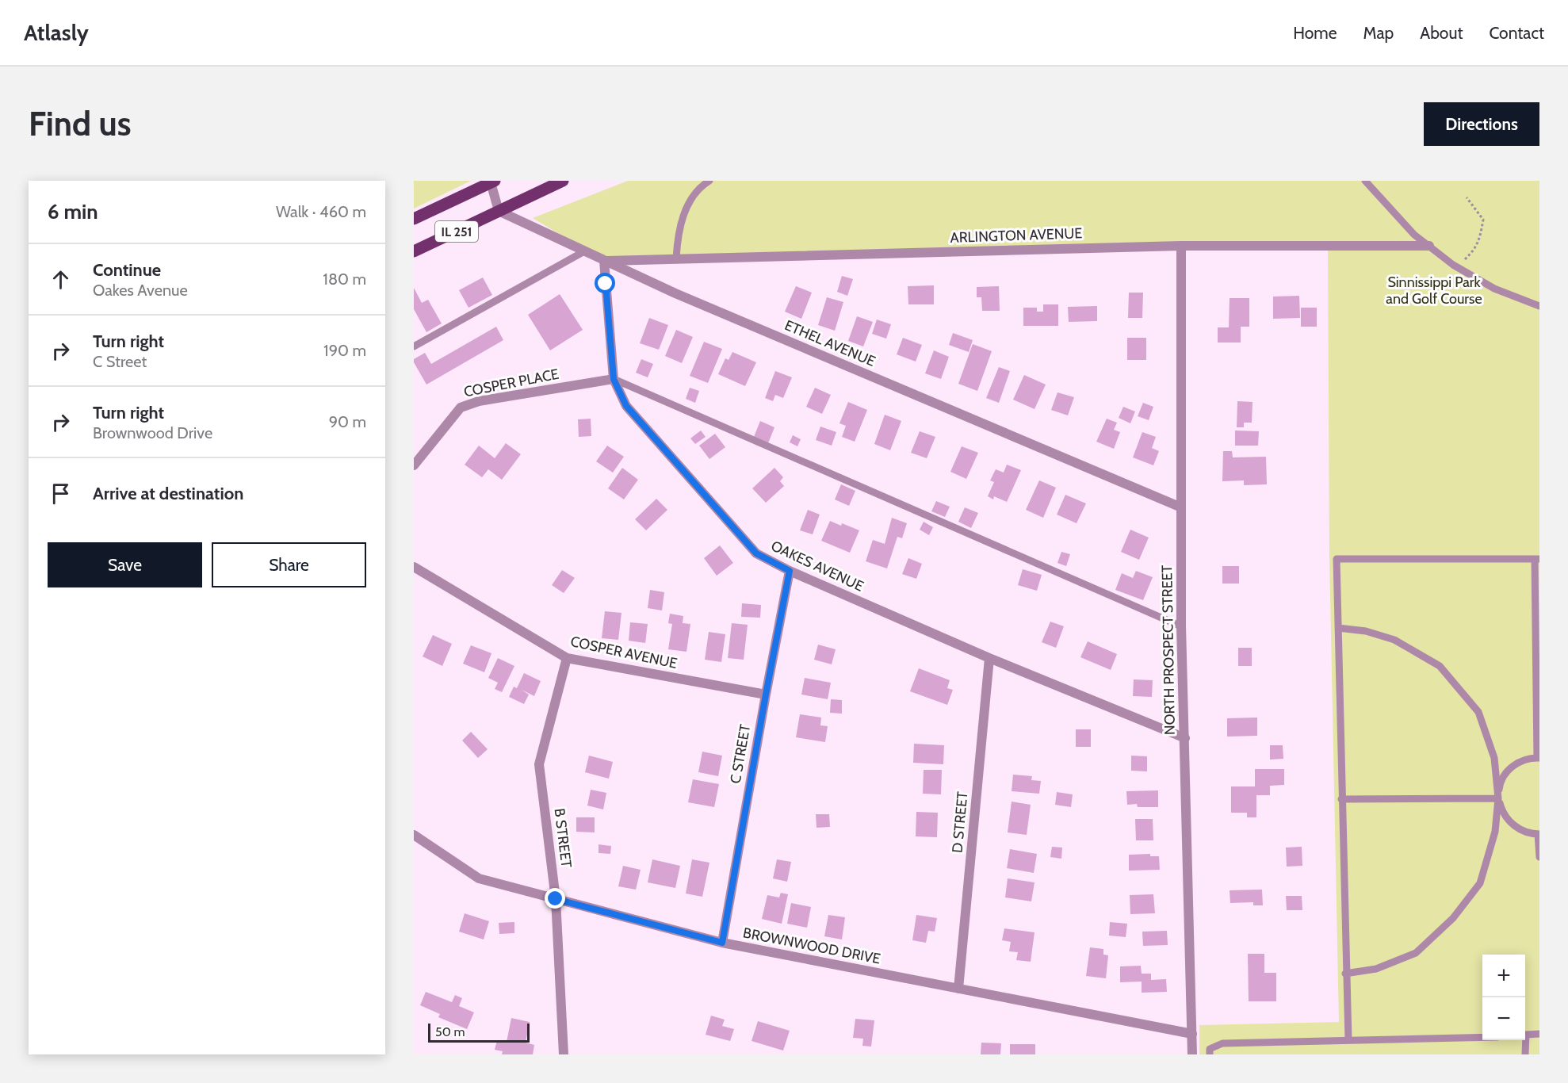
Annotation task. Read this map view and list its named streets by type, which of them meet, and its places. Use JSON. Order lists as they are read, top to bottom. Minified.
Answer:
{"streets":{"main road":["IL 251"],"street":["ARLINGTON AVENUE","ETHEL AVENUE","COSPER PLACE","OAKES AVENUE","NORTH PROSPECT STREET","COSPER AVENUE","C STREET","D STREET","B STREET","BROWNWOOD DRIVE"]},"crossings":[["IL 251","ETHEL AVENUE"],["ARLINGTON AVENUE","ETHEL AVENUE"],["ARLINGTON AVENUE","OAKES AVENUE"],["ARLINGTON AVENUE","NORTH PROSPECT STREET"],["ETHEL AVENUE","OAKES AVENUE"],["ETHEL AVENUE","NORTH PROSPECT STREET"],["COSPER PLACE","OAKES AVENUE"],["OAKES AVENUE","NORTH PROSPECT STREET"],["OAKES AVENUE","C STREET"],["OAKES AVENUE","D STREET"],["NORTH PROSPECT STREET","BROWNWOOD DRIVE"],["COSPER AVENUE","C STREET"],["COSPER AVENUE","B STREET"],["C STREET","BROWNWOOD DRIVE"],["D STREET","BROWNWOOD DRIVE"],["B STREET","BROWNWOOD DRIVE"]],"parks":["Sinnissippi Park and Golf Course"],"scale_bar":"50 m","page":{"header":"Atlasly","nav":["Home","Map","About","Contact"],"buttons":["Directions",["Save","Share"]],"title":"Find us","heading":["6 min","Walk · 460 m"],"list":[["Continue","Oakes Avenue","180 m"],["Turn right","C Street","190 m"],["Turn right","Brownwood Drive","90 m"],"Arrive at destination"],"map_buttons":["+","−"],"scale":"50 m"}}
